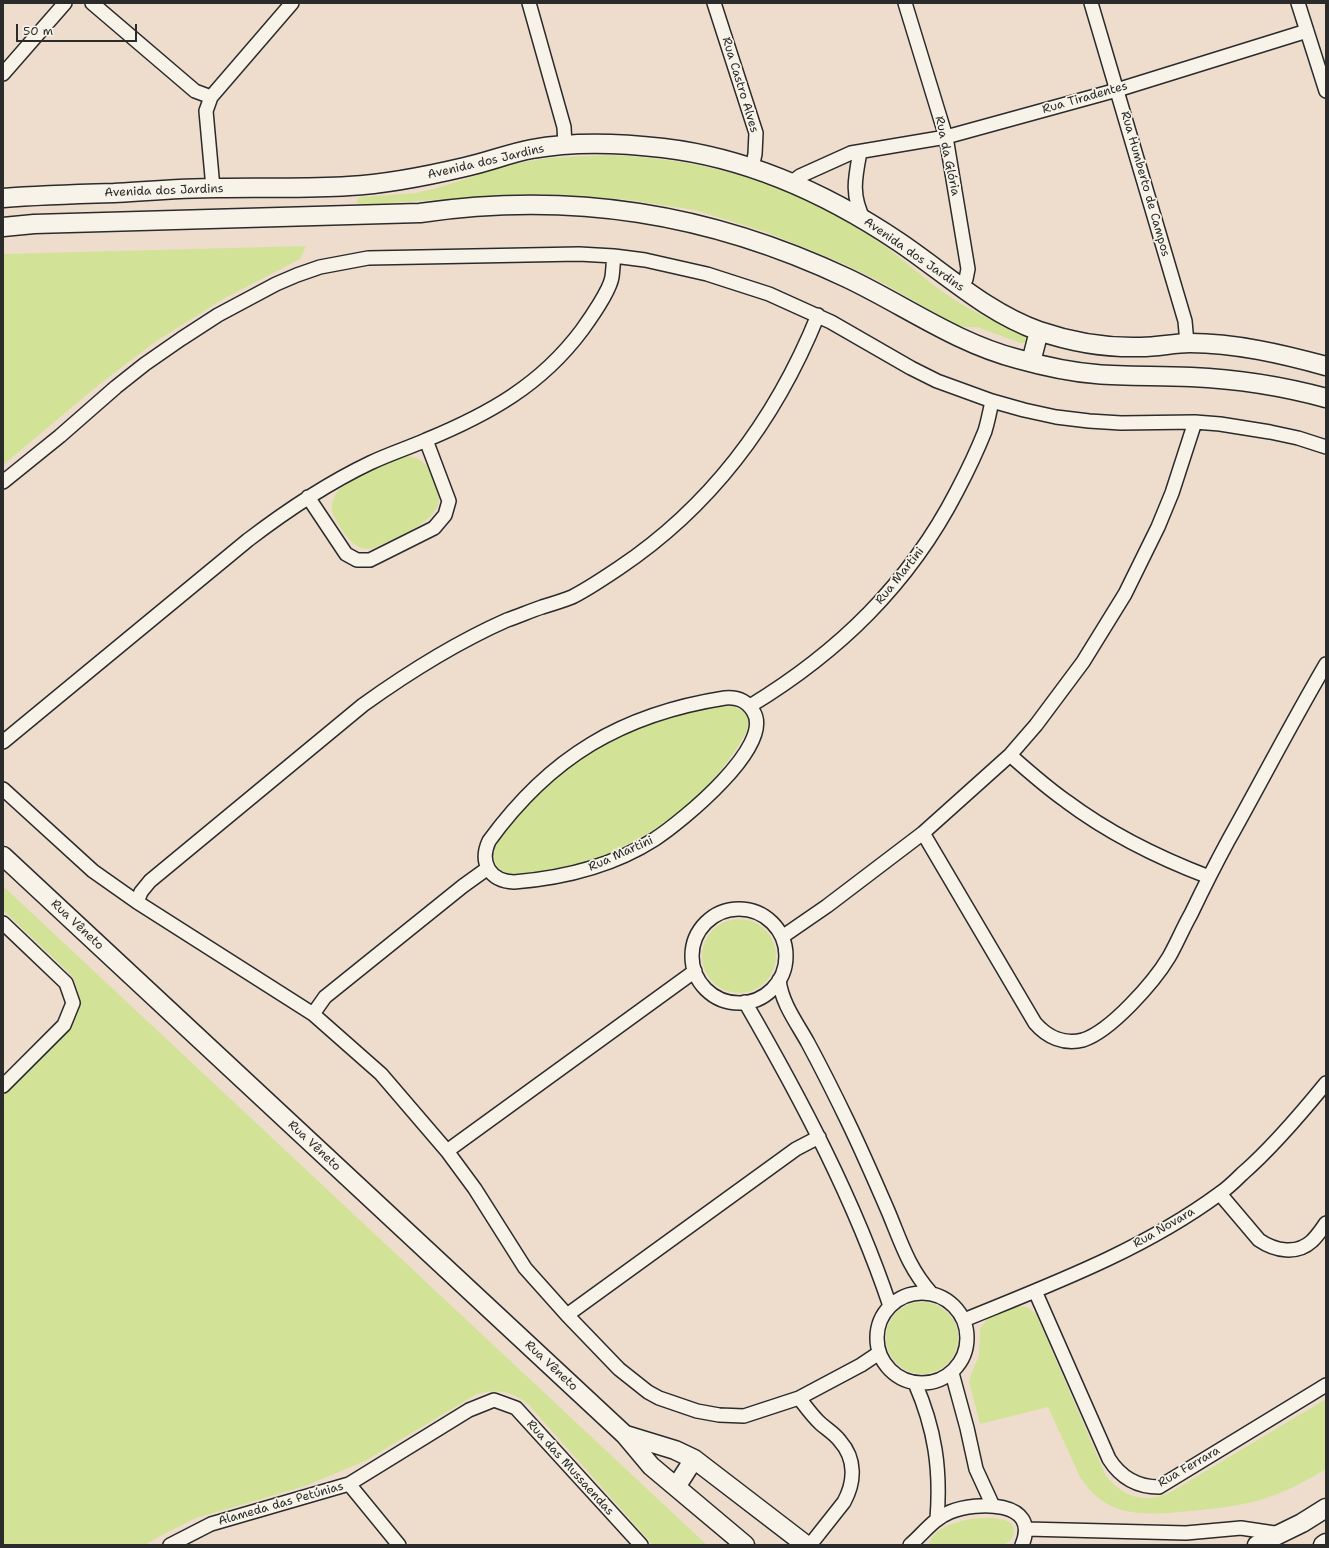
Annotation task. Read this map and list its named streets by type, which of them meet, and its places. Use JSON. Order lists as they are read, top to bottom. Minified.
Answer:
{"streets":{"street":["Rua Castro Alves","Rua Tiradentes","Rua da Glória","Avenida dos Jardins","Rua Humberto de Campos","Rua Martini","Rua Vêneto","Rua Novara","Rua Ferrara","Rua das Mussaendas","Alameda das Petúnias"]},"crossings":[["Rua Castro Alves","Avenida dos Jardins"],["Rua Tiradentes","Rua da Glória"],["Rua Tiradentes","Avenida dos Jardins"],["Rua Tiradentes","Rua Humberto de Campos"],["Rua da Glória","Avenida dos Jardins"],["Avenida dos Jardins","Rua Humberto de Campos"],["Rua Novara","Rua Ferrara"],["Rua das Mussaendas","Alameda das Petúnias"]],"scale_bar":"50 m"}
